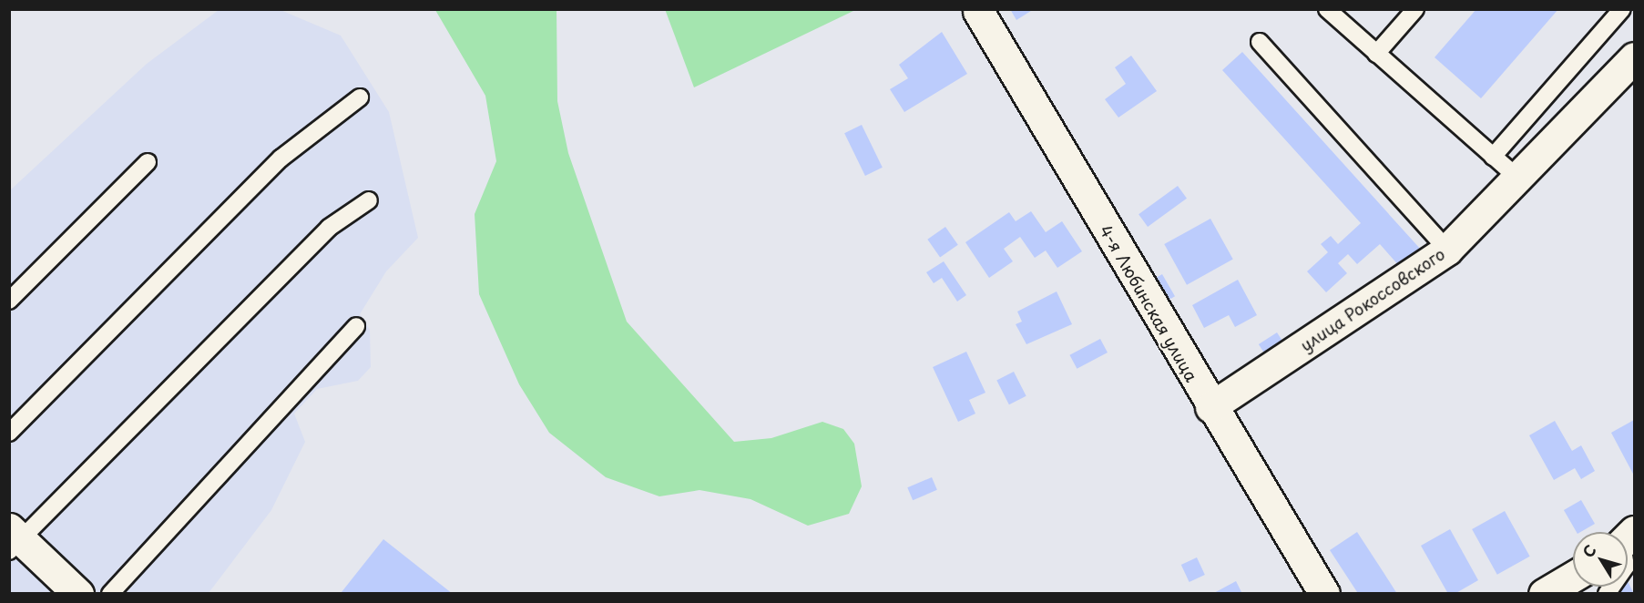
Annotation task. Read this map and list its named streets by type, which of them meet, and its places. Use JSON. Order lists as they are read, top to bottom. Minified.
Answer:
{"streets":{"street":["улица Рокоссовского","4-я Любинская улица"]},"crossings":[["улица Рокоссовского","4-я Любинская улица"]],"north":"top left"}
